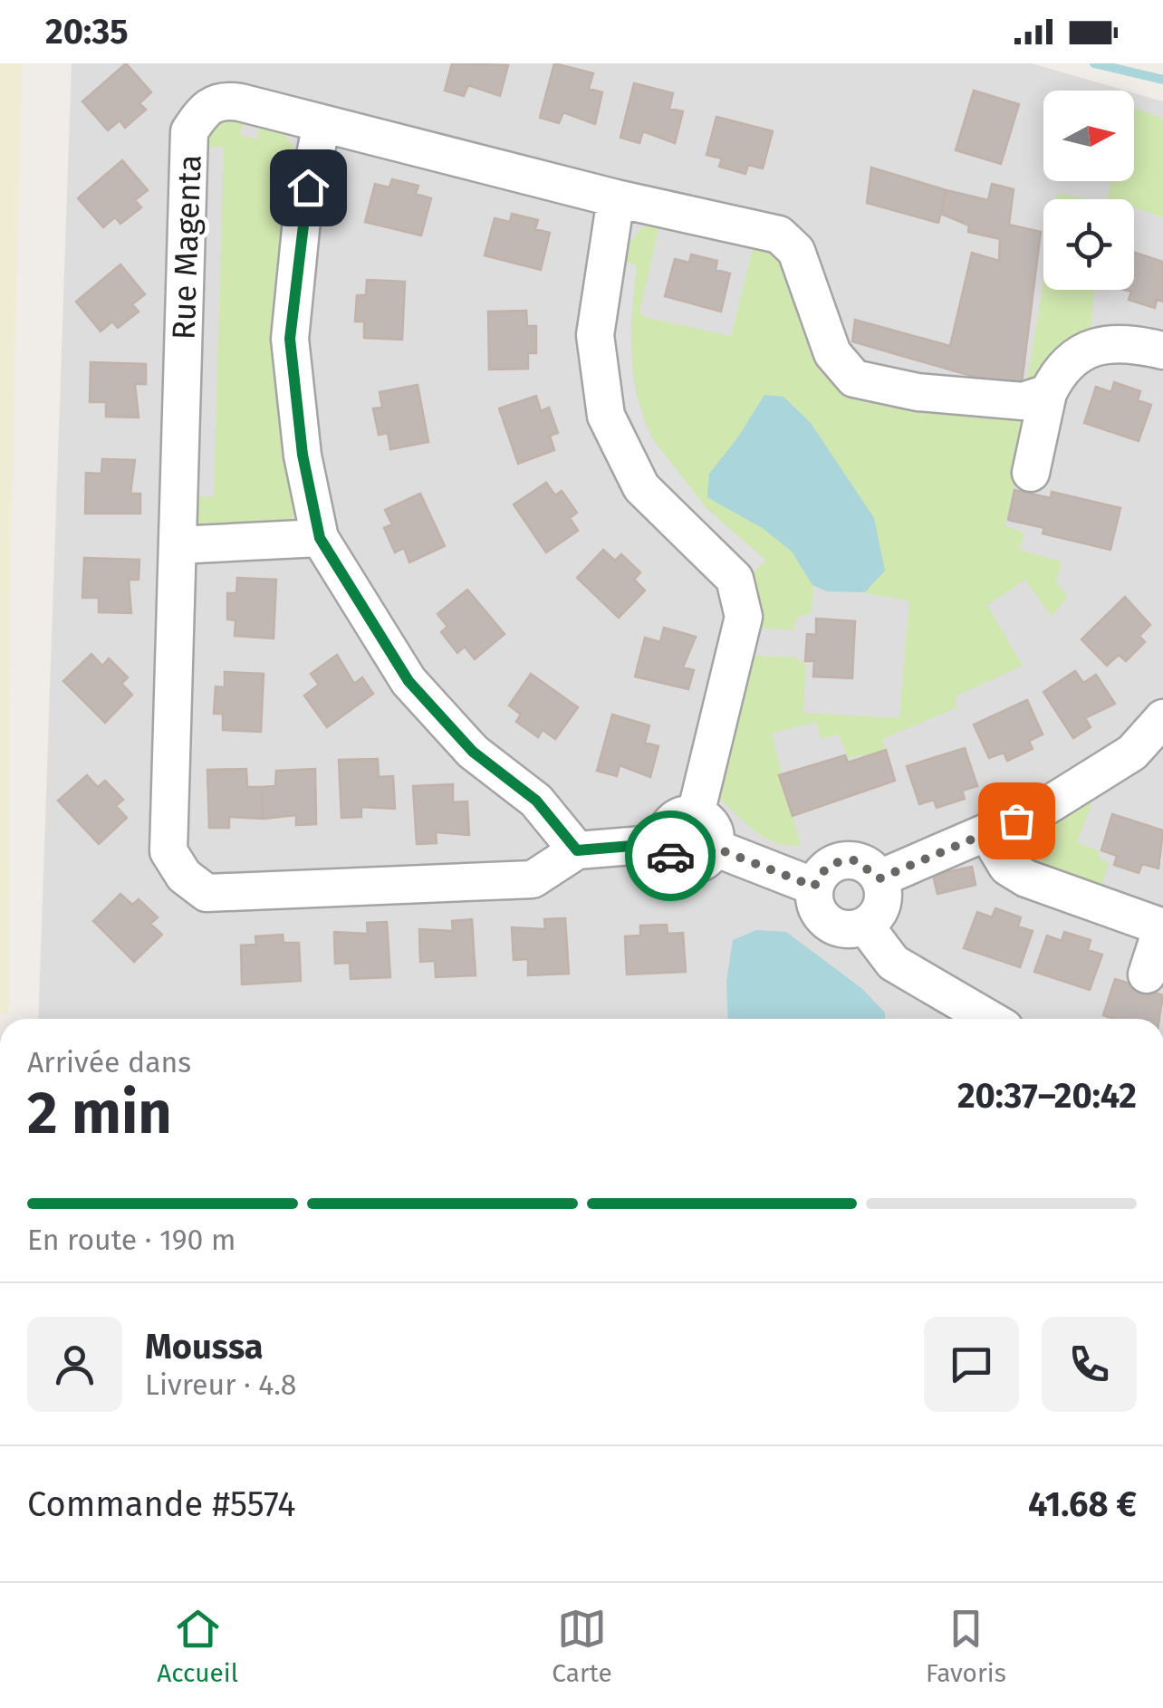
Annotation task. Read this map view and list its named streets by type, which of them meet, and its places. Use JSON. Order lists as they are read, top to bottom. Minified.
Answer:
{"streets":{"street":["Rue Magenta"]},"north":"right","page":{"status":"20:35","heading":["2 min","Arrivée dans","20:37–20:42"],"panel":["Moussa","Livreur · 4.8","Commande #5574","41.68 €"],"bar":"En route · 190 m","tabs":["Accueil","Carte","Favoris"]}}
